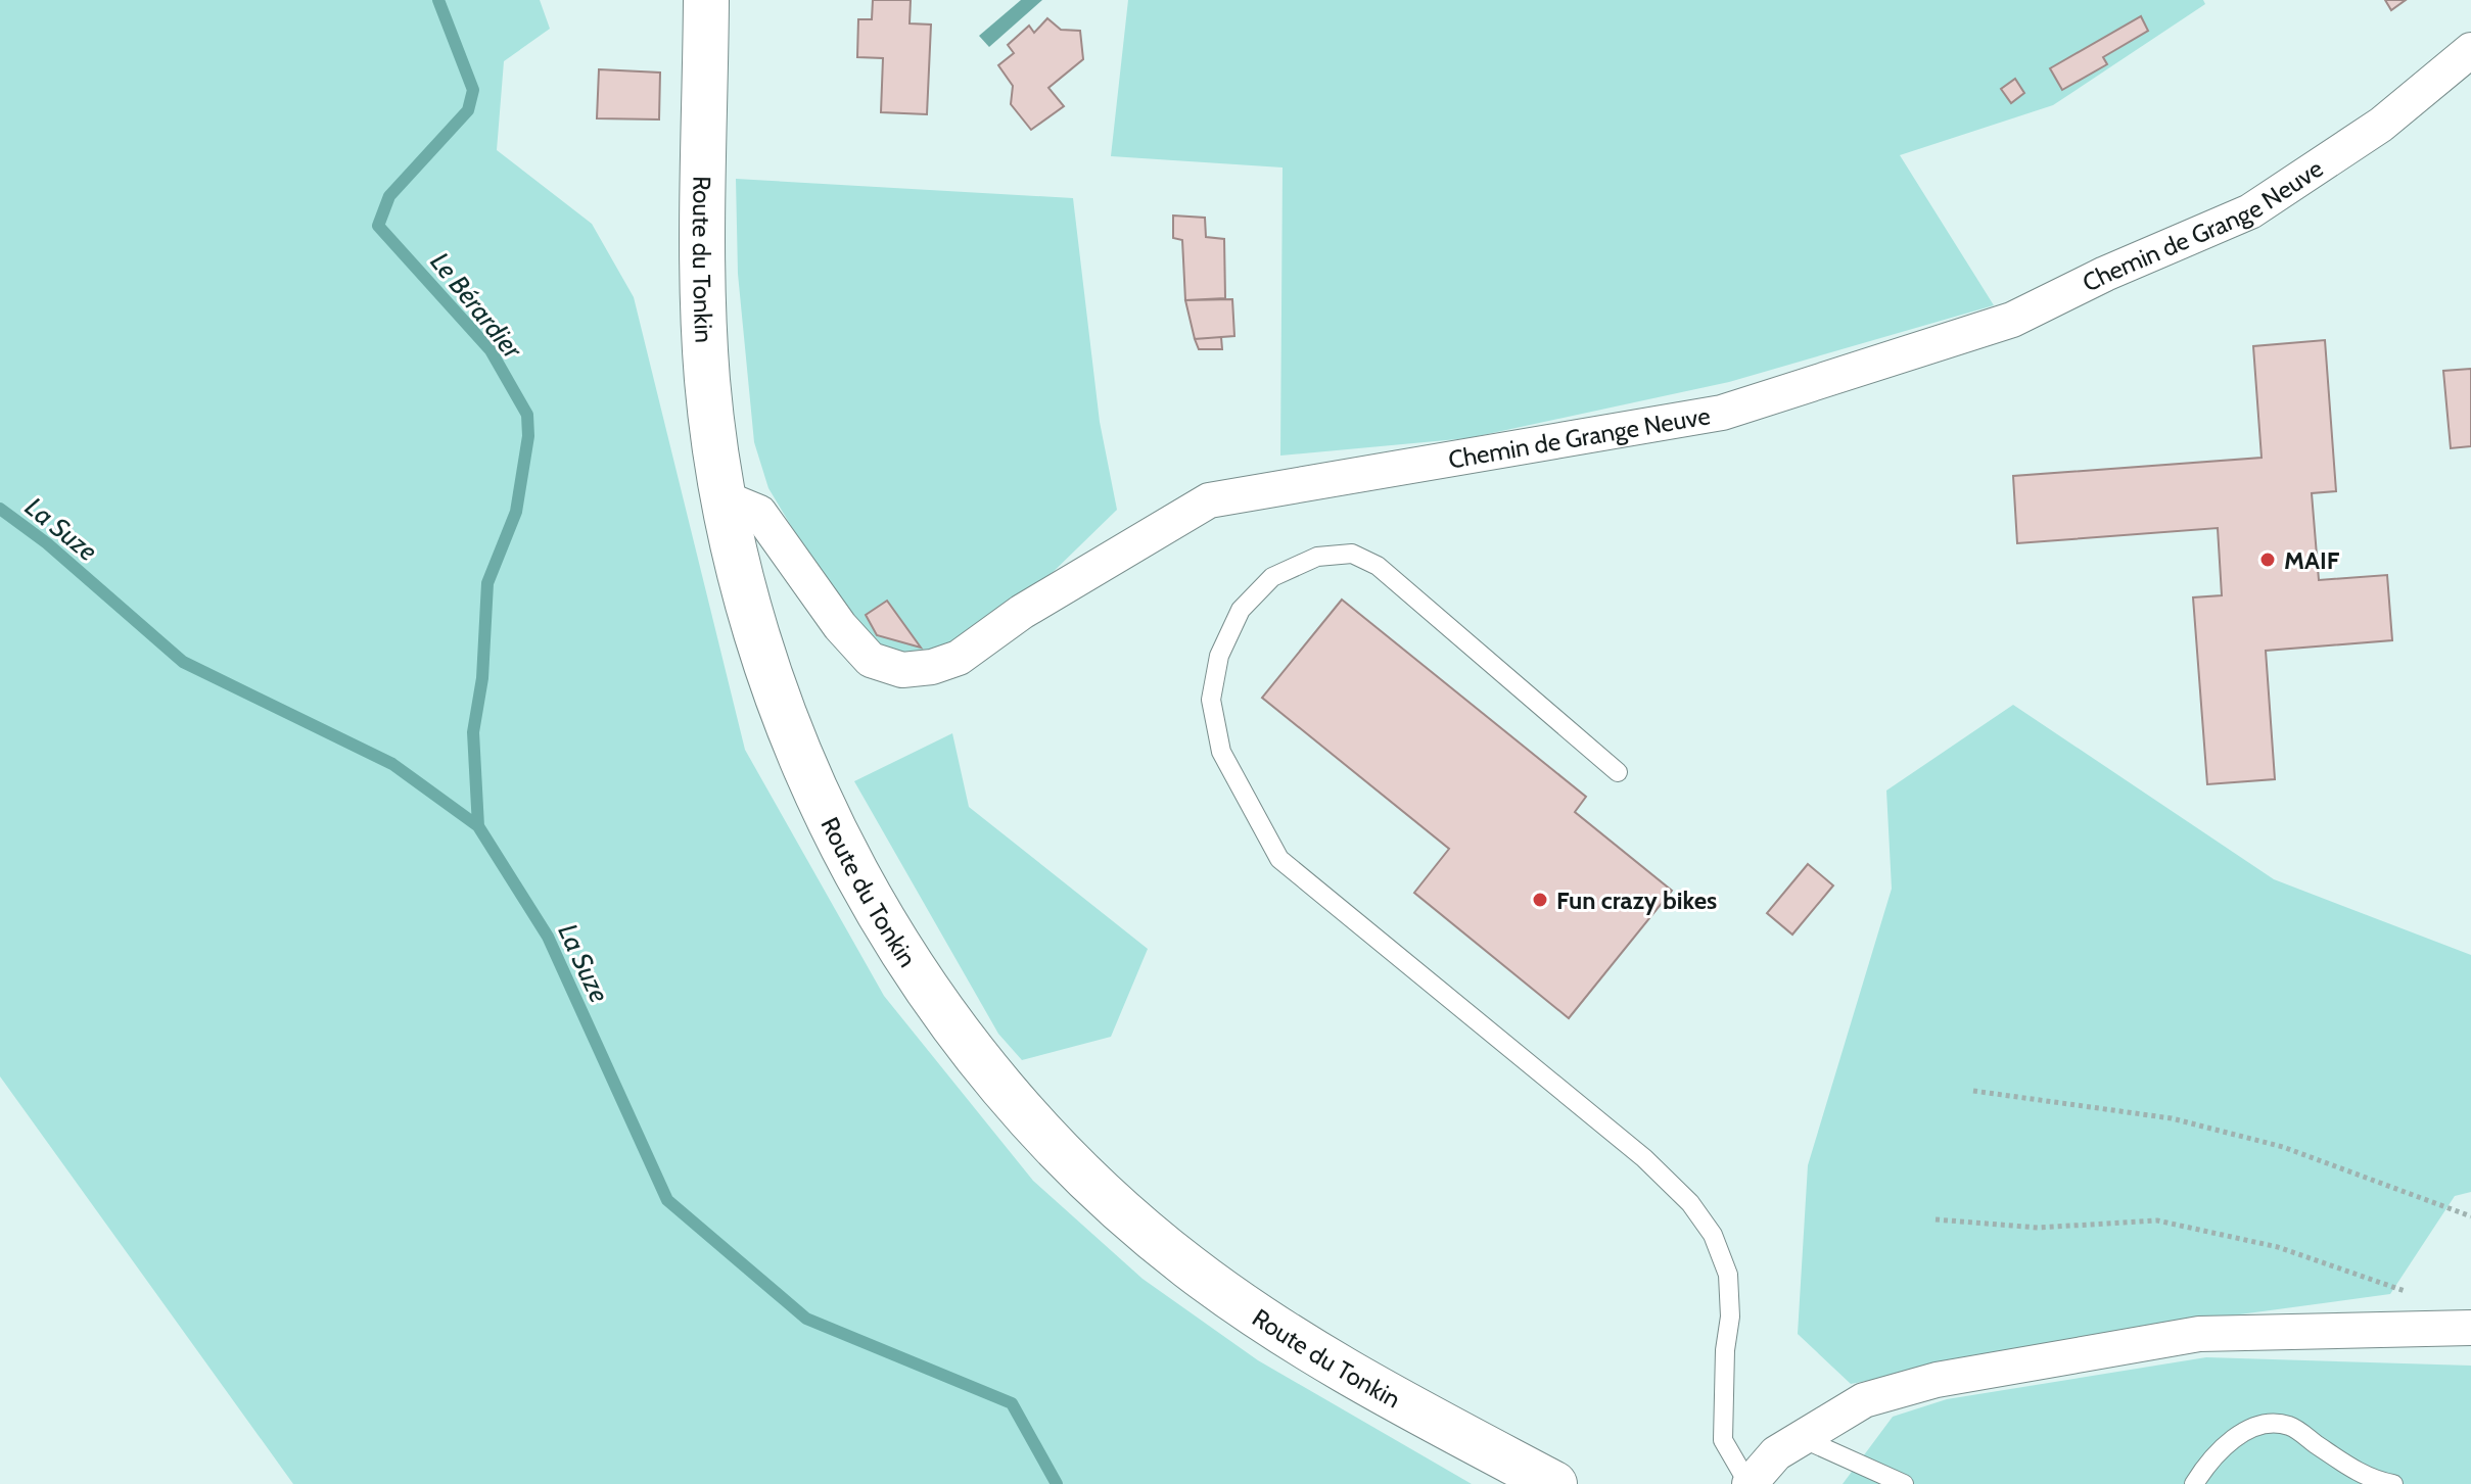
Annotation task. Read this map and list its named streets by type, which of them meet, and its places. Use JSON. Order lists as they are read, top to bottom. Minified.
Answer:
{"streets":{"street":["Chemin de Grange Neuve","Route du Tonkin"]},"crossings":[["Chemin de Grange Neuve","Route du Tonkin"]],"water":["Le Bérardier","La Suze"],"places":["MAIF","Fun crazy bikes"]}
